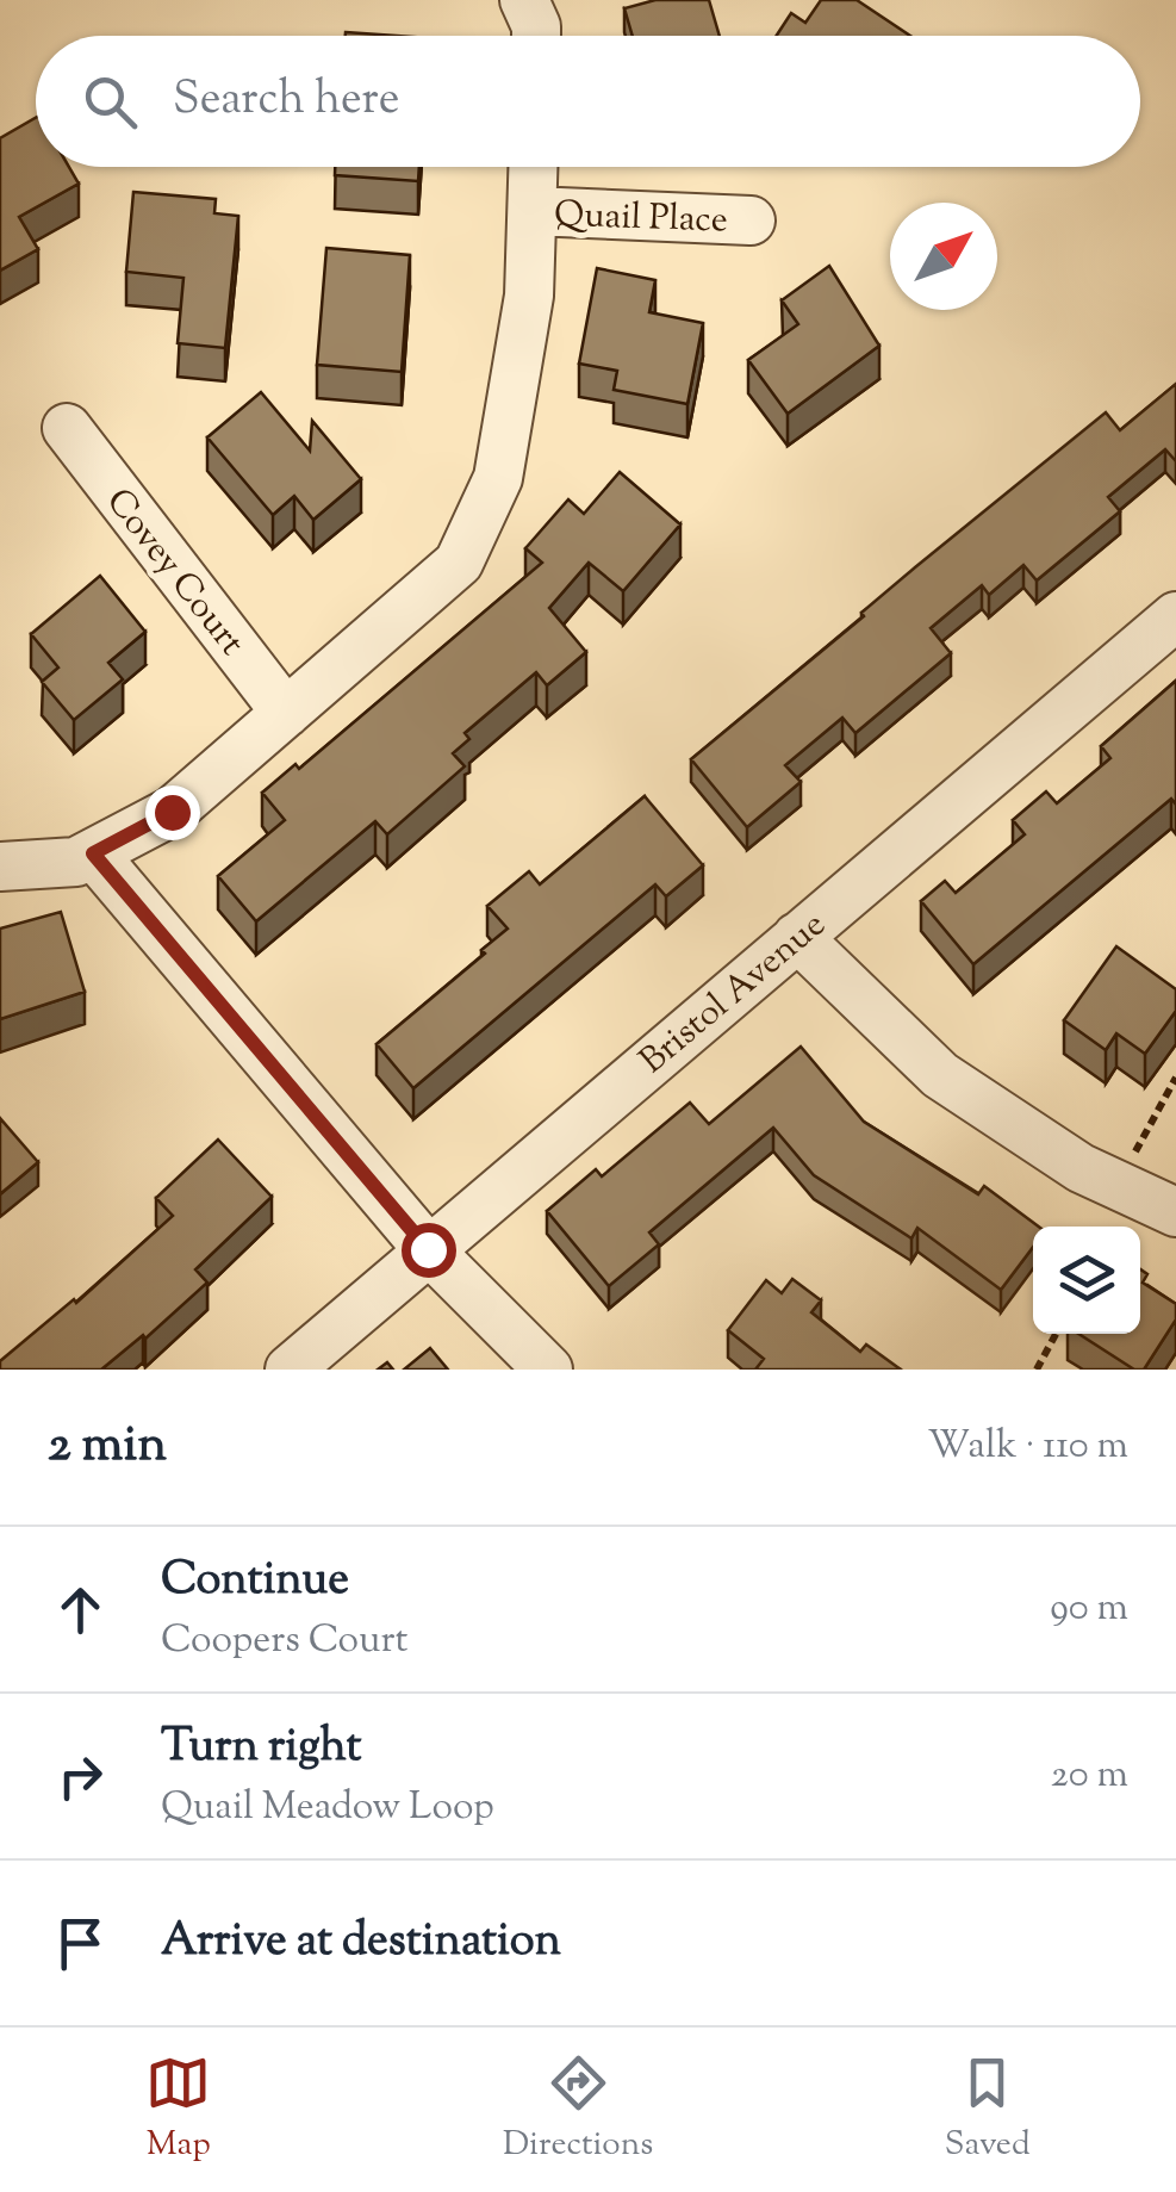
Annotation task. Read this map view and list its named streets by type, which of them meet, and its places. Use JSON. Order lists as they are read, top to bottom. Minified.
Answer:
{"streets":{"street":["Quail Place","Covey Court","Bristol Avenue"]},"north":"top right","page":{"search":"Search here","heading":["2 min","Walk · 110 m"],"list":[["Continue","Coopers Court","90 m"],["Turn right","Quail Meadow Loop","20 m"],"Arrive at destination"],"nav":["Map","Directions","Saved"]}}
